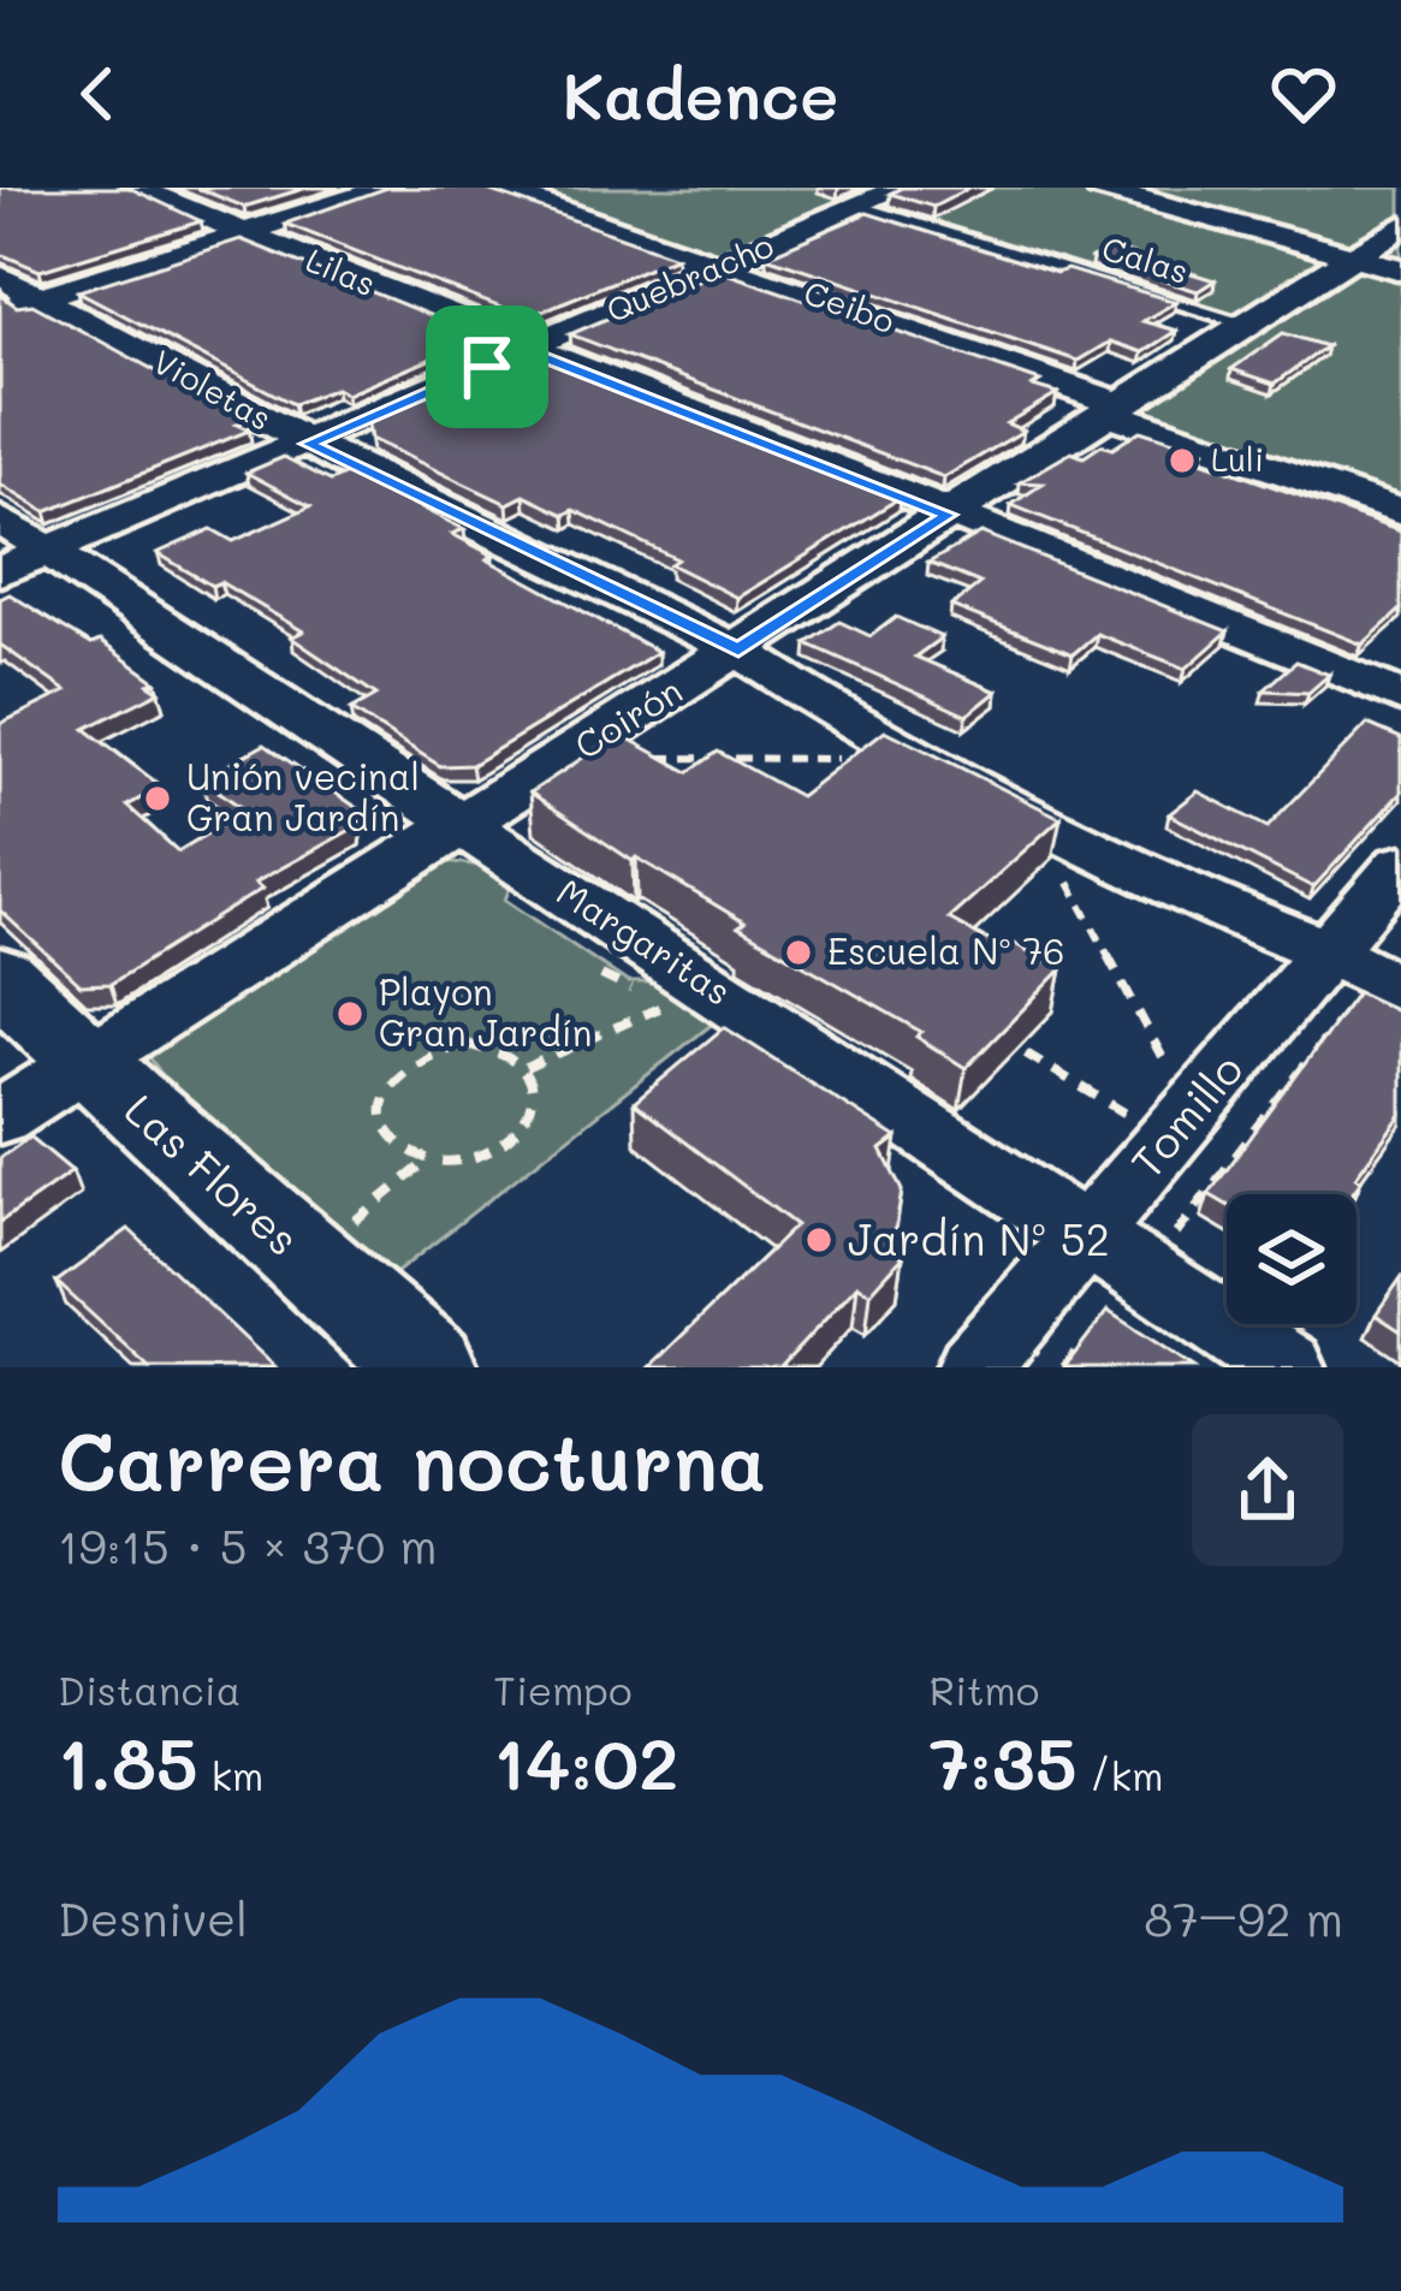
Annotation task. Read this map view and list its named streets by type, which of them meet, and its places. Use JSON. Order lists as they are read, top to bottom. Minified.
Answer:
{"streets":{"street":["Lilas","Quebracho","Ceibo","Violetas","Coirón","Margaritas","Tomillo","Las Flores"],"lane":["Calas"]},"crossings":[["Calas","Quebracho"],["Calas","Coirón"],["Lilas","Quebracho"],["Lilas","Coirón"],["Quebracho","Ceibo"],["Quebracho","Violetas"],["Quebracho","Margaritas"],["Ceibo","Coirón"],["Violetas","Coirón"],["Violetas","Tomillo"],["Coirón","Margaritas"],["Coirón","Las Flores"],["Margaritas","Tomillo"]],"places":["Luli","Unión vecinal Gran Jardín","Escuela Nº 76","Playon Gran Jardín","Jardín Nº 52"],"page":{"header":"Kadence","heading":["Carrera nocturna","19:15 · 5 × 370 m"],"stats":[["Distancia","1.85 km"],["Tiempo","14:02"],["Ritmo","7:35 /km"]],"chart":["Desnivel","87–92 m"]}}
